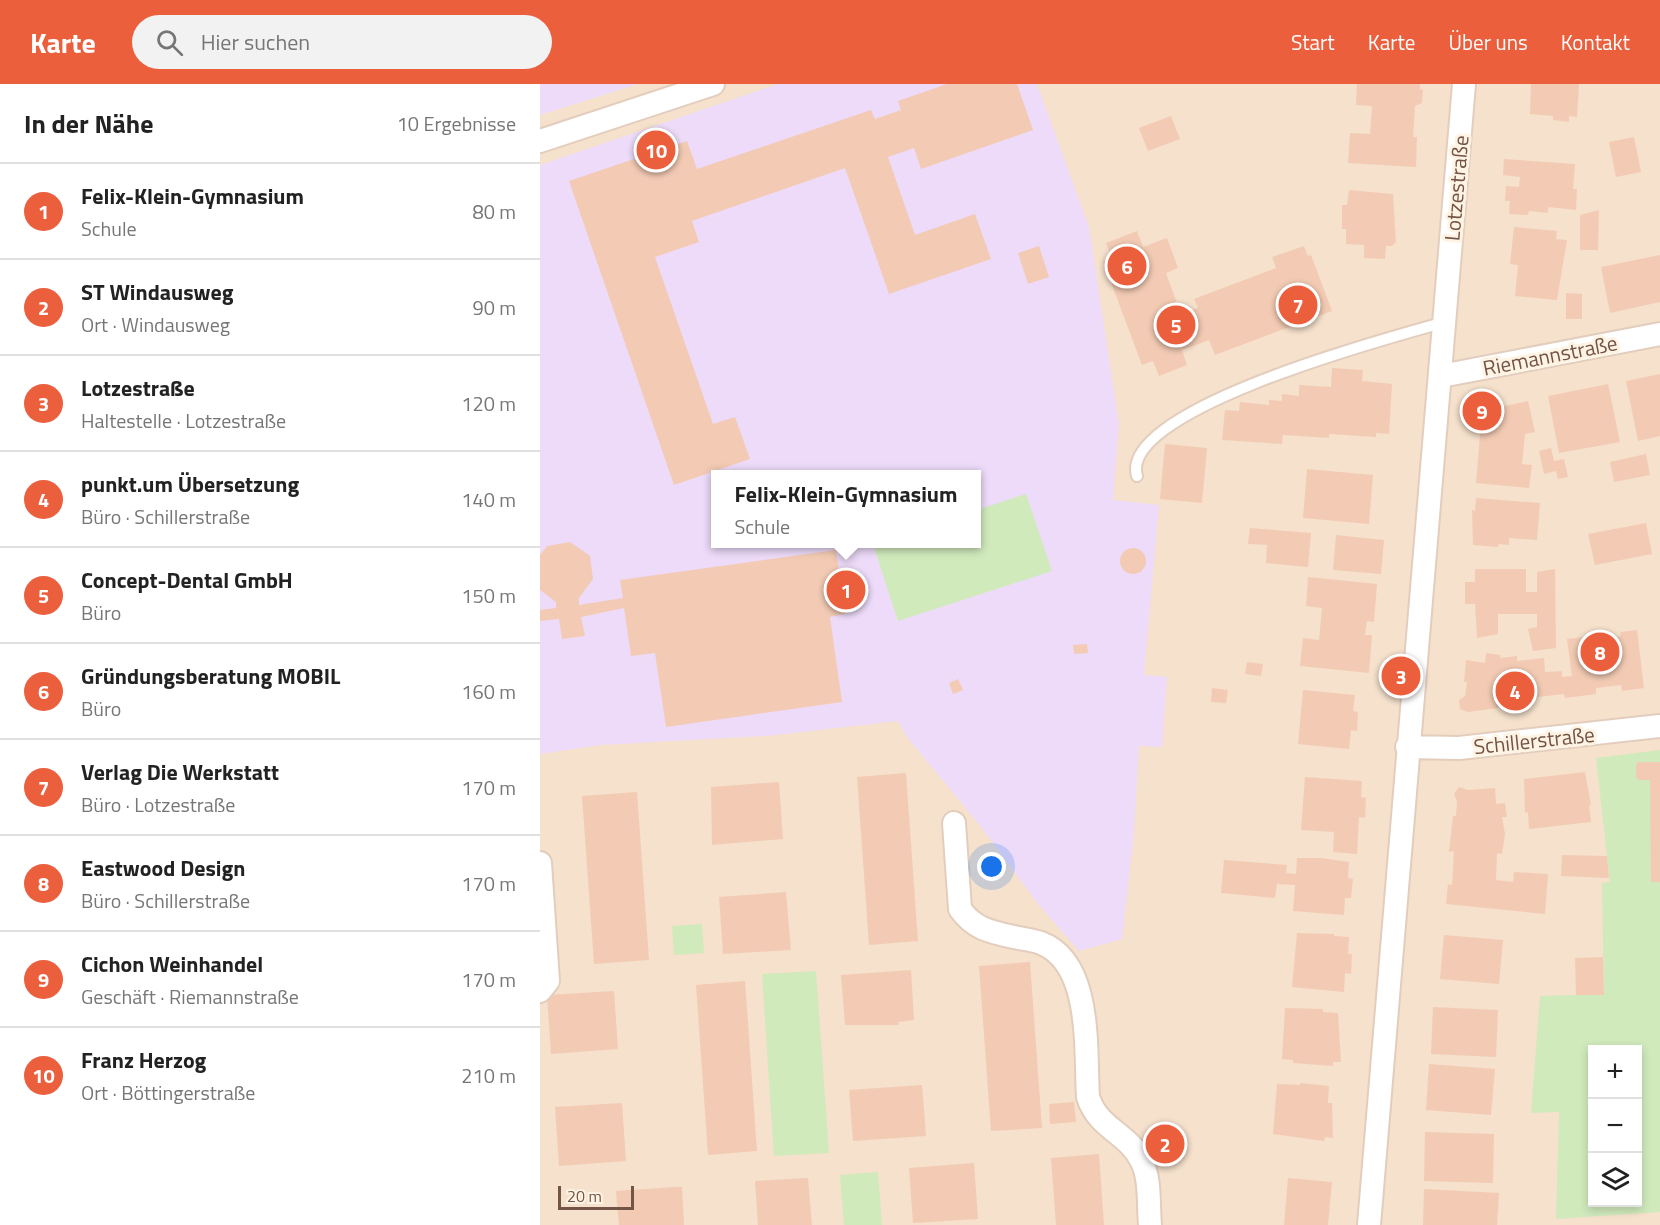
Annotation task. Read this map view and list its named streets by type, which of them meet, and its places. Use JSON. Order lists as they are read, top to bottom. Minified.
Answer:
{"streets":{"street":["Lotzestraße","Riemannstraße","Schillerstraße"]},"crossings":[["Lotzestraße","Riemannstraße"],["Lotzestraße","Schillerstraße"]],"scale_bar":"20 m","page":{"header":"Karte","search":"Hier suchen","nav":["Start","Karte","Über uns","Kontakt"],"heading":["In der Nähe","10 Ergebnisse"],"pins":["10","6","7","5","9","1","8","3","4","2"],"list":[{"mark":"1","name":"Felix-Klein-Gymnasium","note":"Schule","value":"80 m"},{"mark":"2","name":"ST Windausweg","note":"Ort · Windausweg","value":"90 m"},{"mark":"3","name":"Lotzestraße","note":"Haltestelle · Lotzestraße","value":"120 m"},{"mark":"4","name":"punkt.um Übersetzung","note":"Büro · Schillerstraße","value":"140 m"},{"mark":"5","name":"Concept-Dental GmbH","note":"Büro","value":"150 m"},{"mark":"6","name":"Gründungsberatung MOBIL","note":"Büro","value":"160 m"},{"mark":"7","name":"Verlag Die Werkstatt","note":"Büro · Lotzestraße","value":"170 m"},{"mark":"8","name":"Eastwood Design","note":"Büro · Schillerstraße","value":"170 m"},{"mark":"9","name":"Cichon Weinhandel","note":"Geschäft · Riemannstraße","value":"170 m"},{"mark":"10","name":"Franz Herzog","note":"Ort · Böttingerstraße","value":"210 m"}],"popup":["Felix-Klein-Gymnasium","Schule"],"map_buttons":["+","−"],"scale":"20 m"}}
